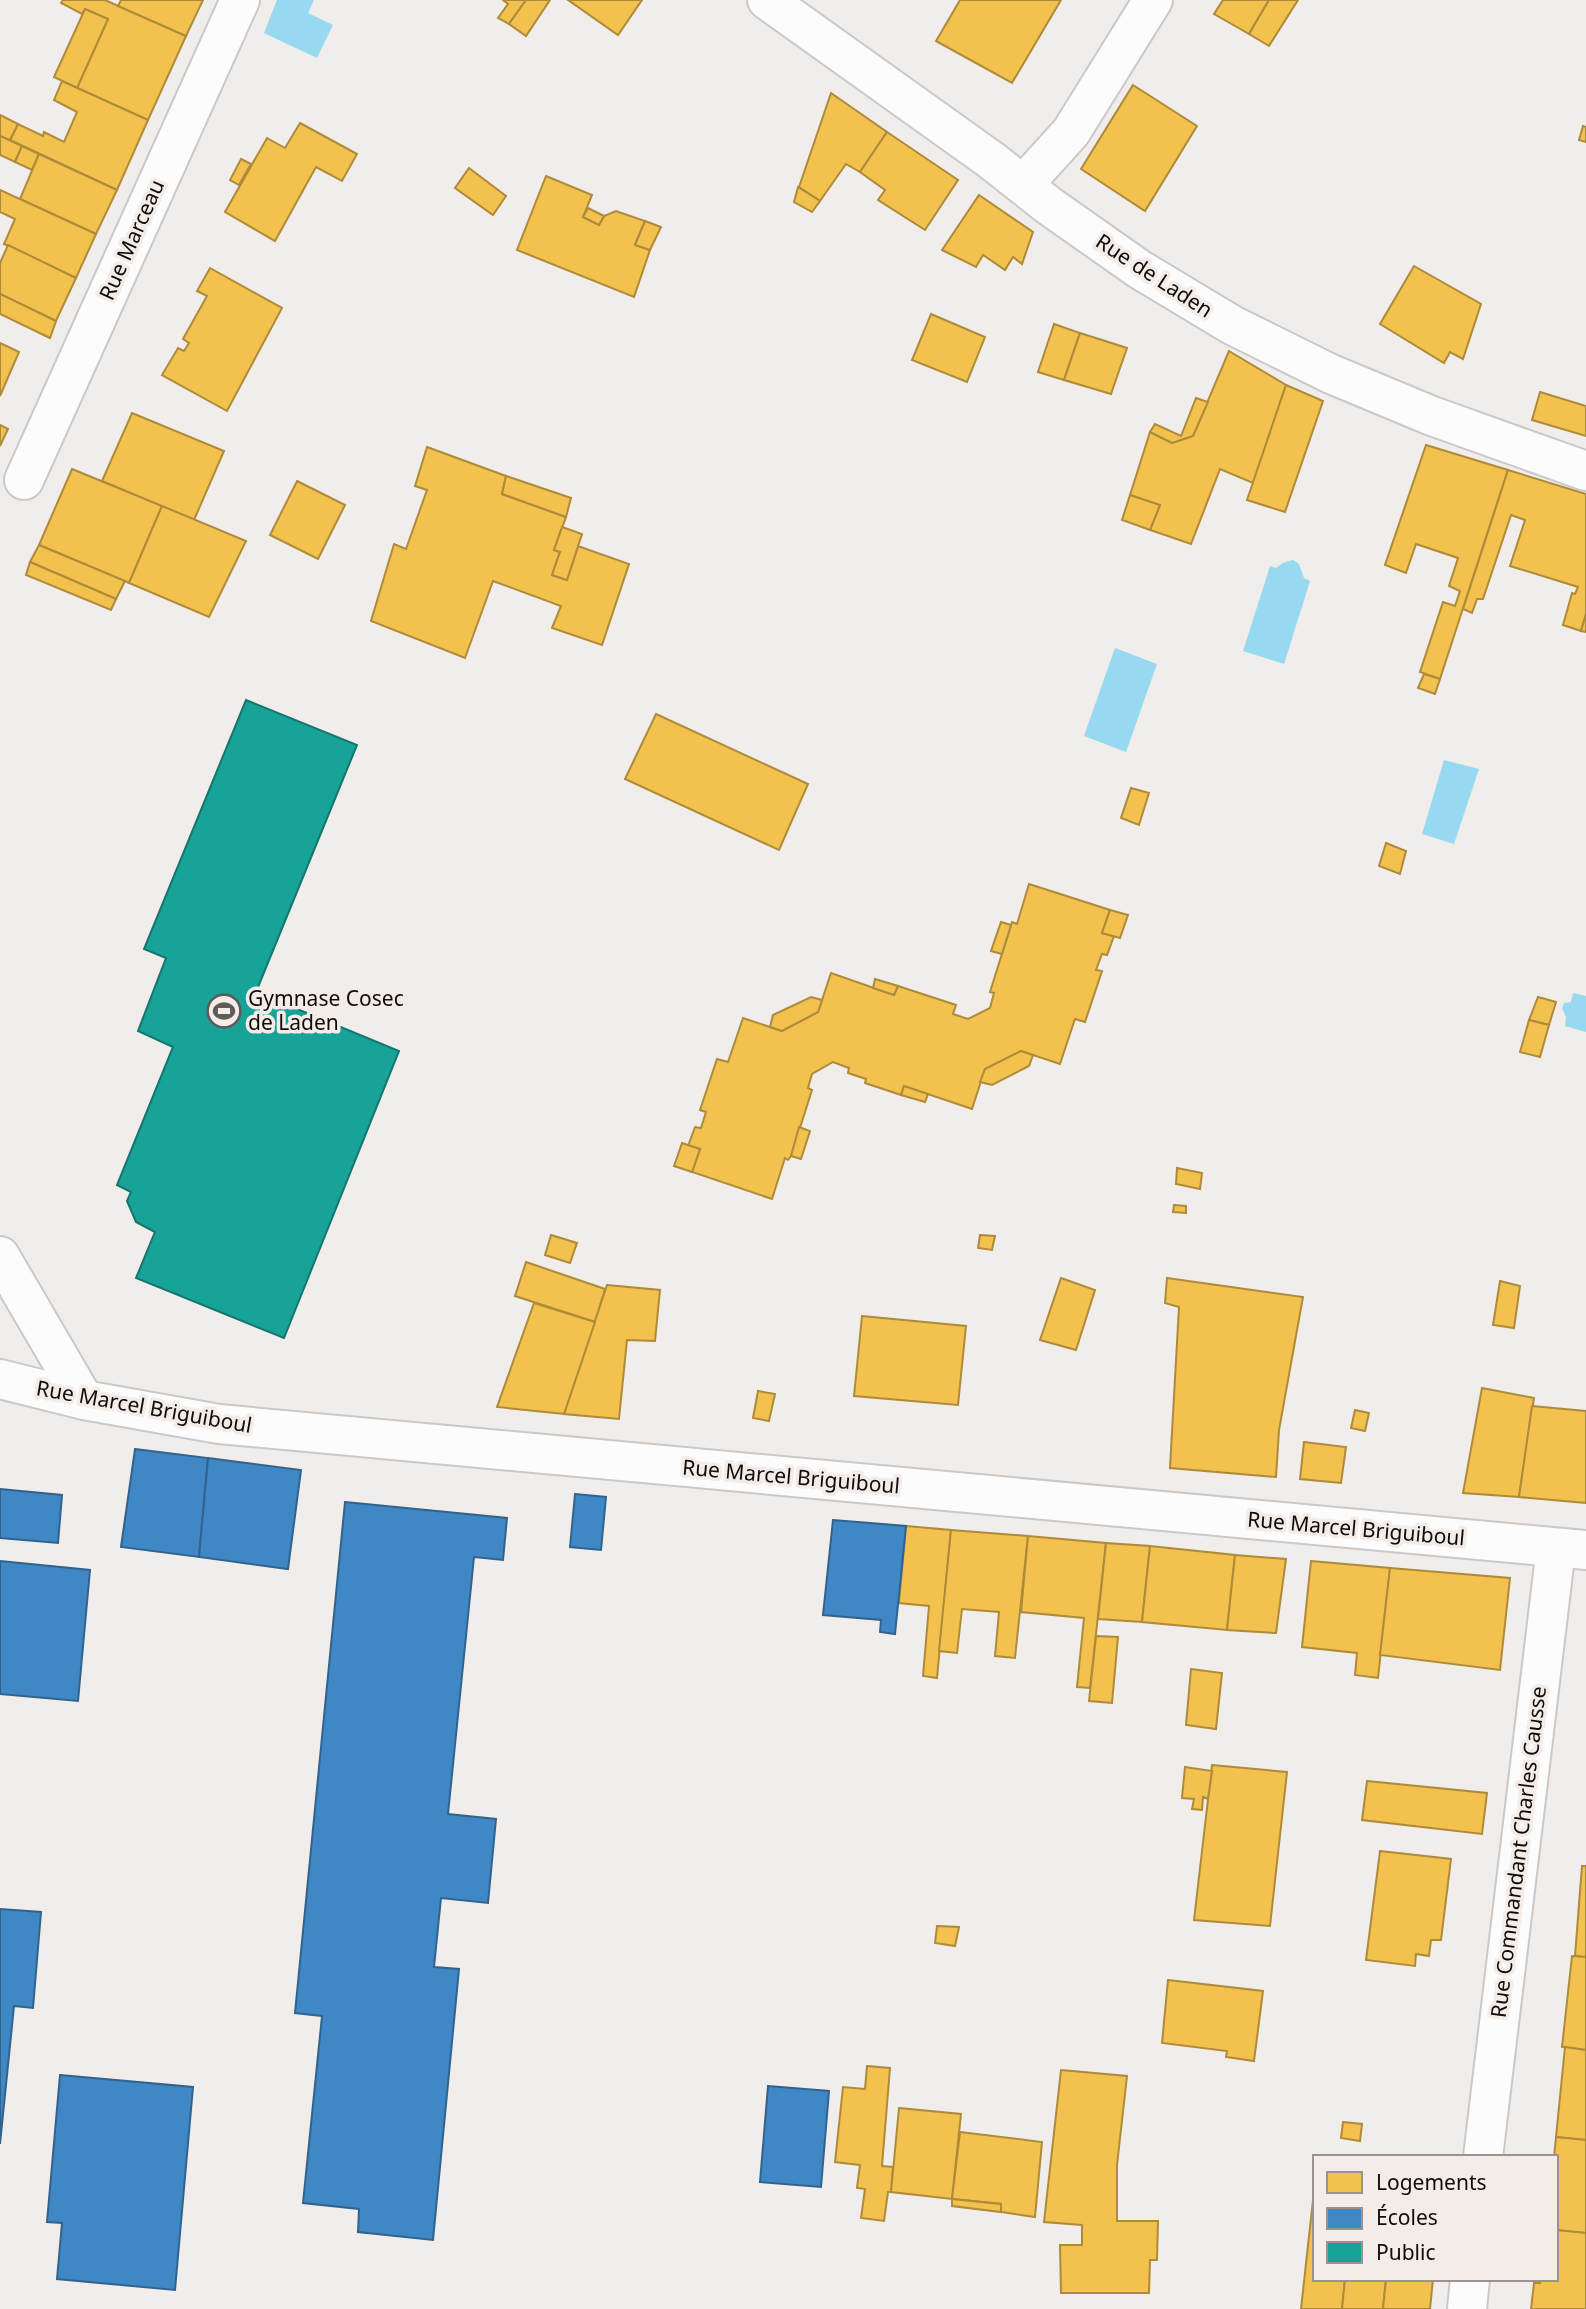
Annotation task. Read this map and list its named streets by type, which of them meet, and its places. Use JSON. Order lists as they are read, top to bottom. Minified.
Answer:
{"streets":{"street":["Rue Marceau","Rue de Laden","Rue Marcel Briguiboul","Rue Commandant Charles Causse"]},"crossings":[["Rue Marcel Briguiboul","Rue Commandant Charles Causse"]],"places":{"sports":["Gymnase Cosec de Laden"]},"legend":["Logements","Écoles","Public"]}
